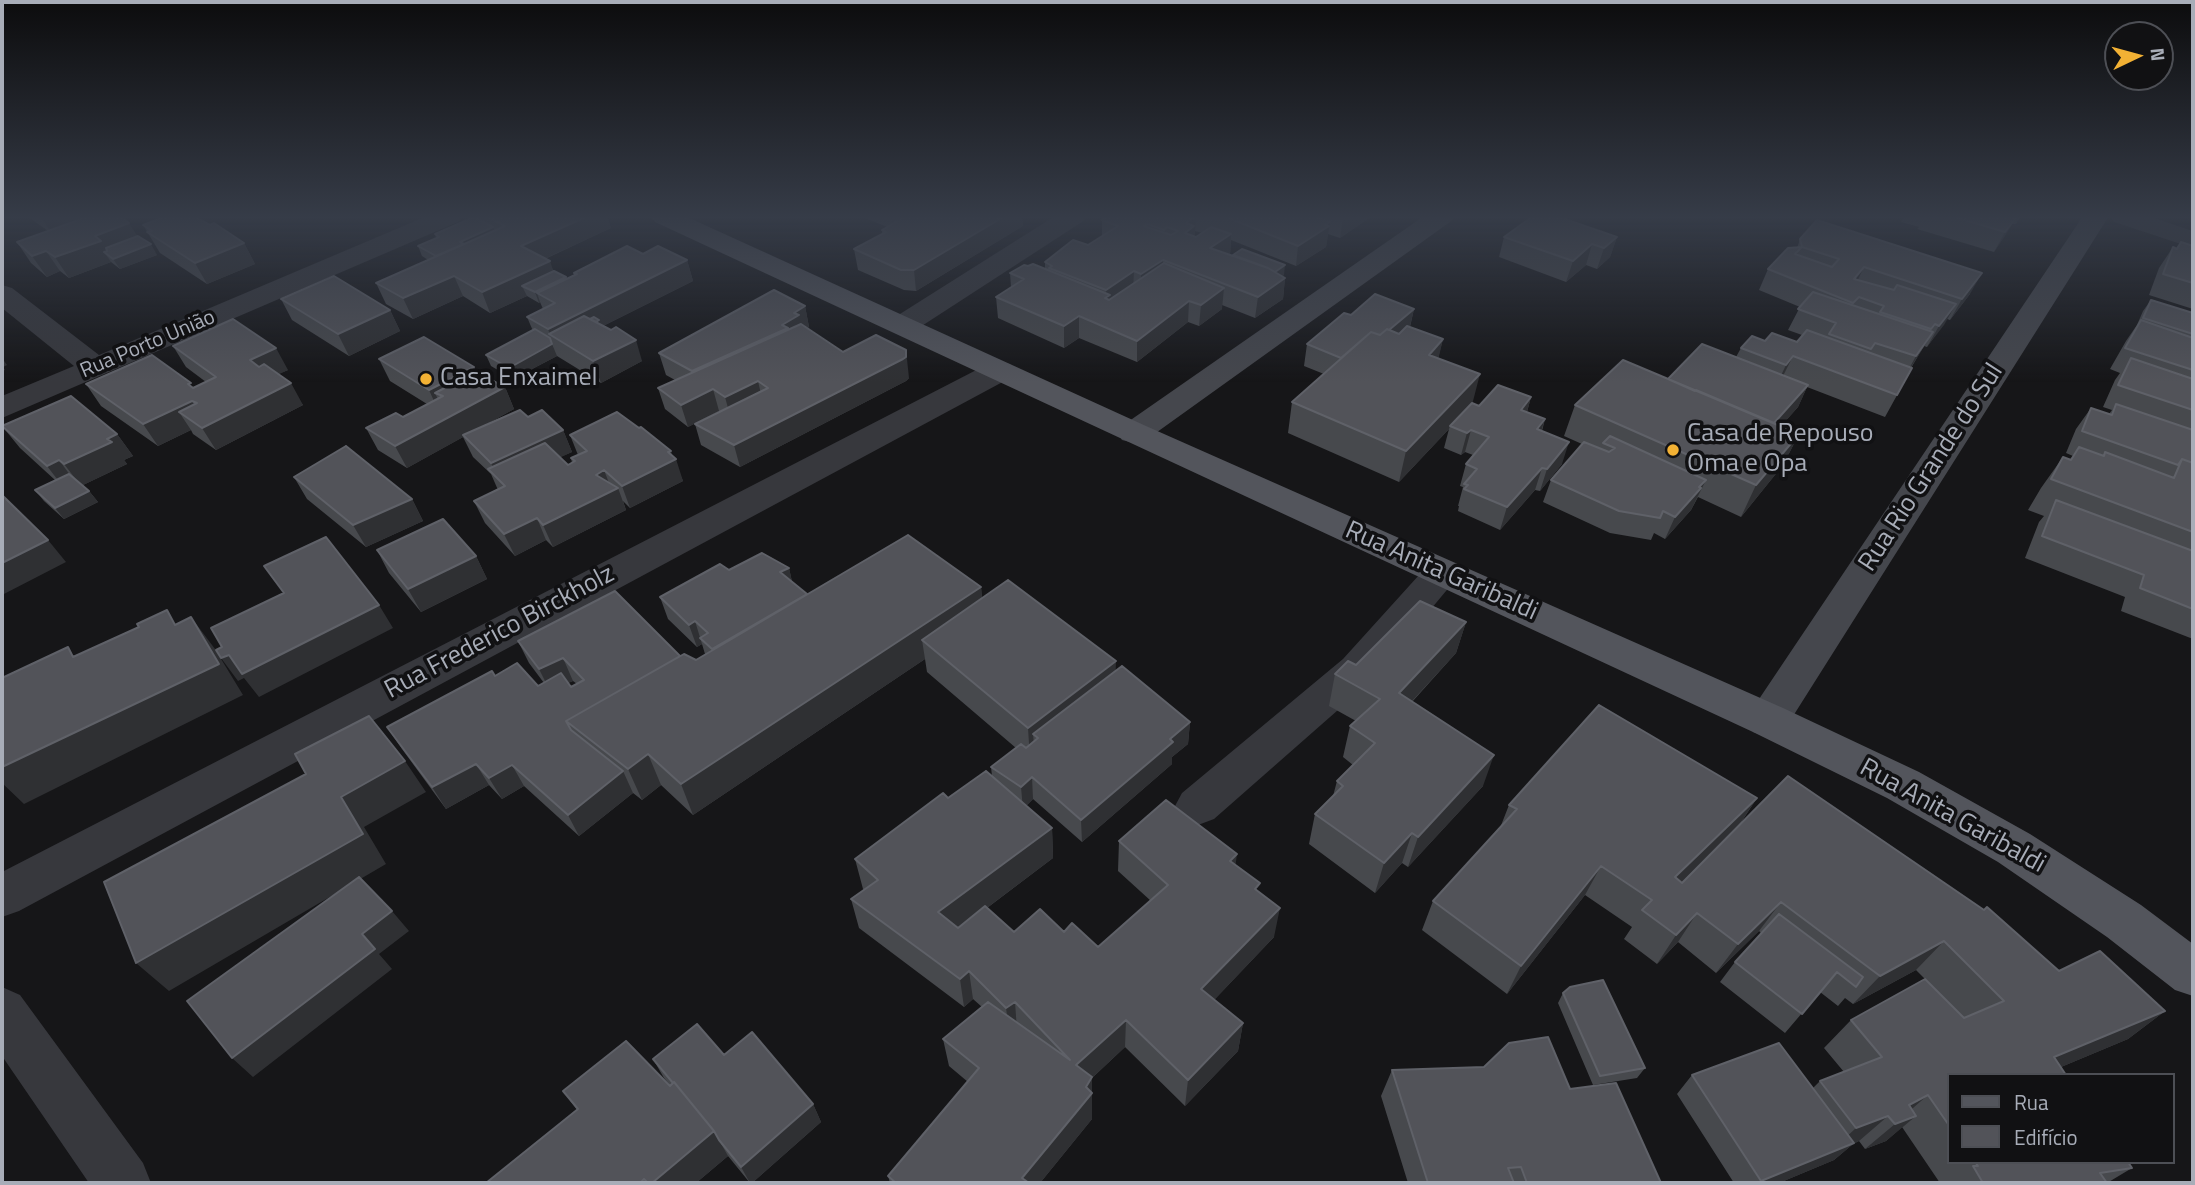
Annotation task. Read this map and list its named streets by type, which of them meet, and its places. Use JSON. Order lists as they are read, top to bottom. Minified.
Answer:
{"streets":{"main road":["Rua Rio Grande do Sul","Rua Anita Garibaldi"],"street":["Rua Porto União","Rua Frederico Birckholz"]},"crossings":[["Rua Rio Grande do Sul","Rua Anita Garibaldi"],["Rua Anita Garibaldi","Rua Frederico Birckholz"]],"places":["Casa Enxaimel","Casa de Repouso Oma e Opa"],"legend":["Rua","Edifício"],"north":"right"}
